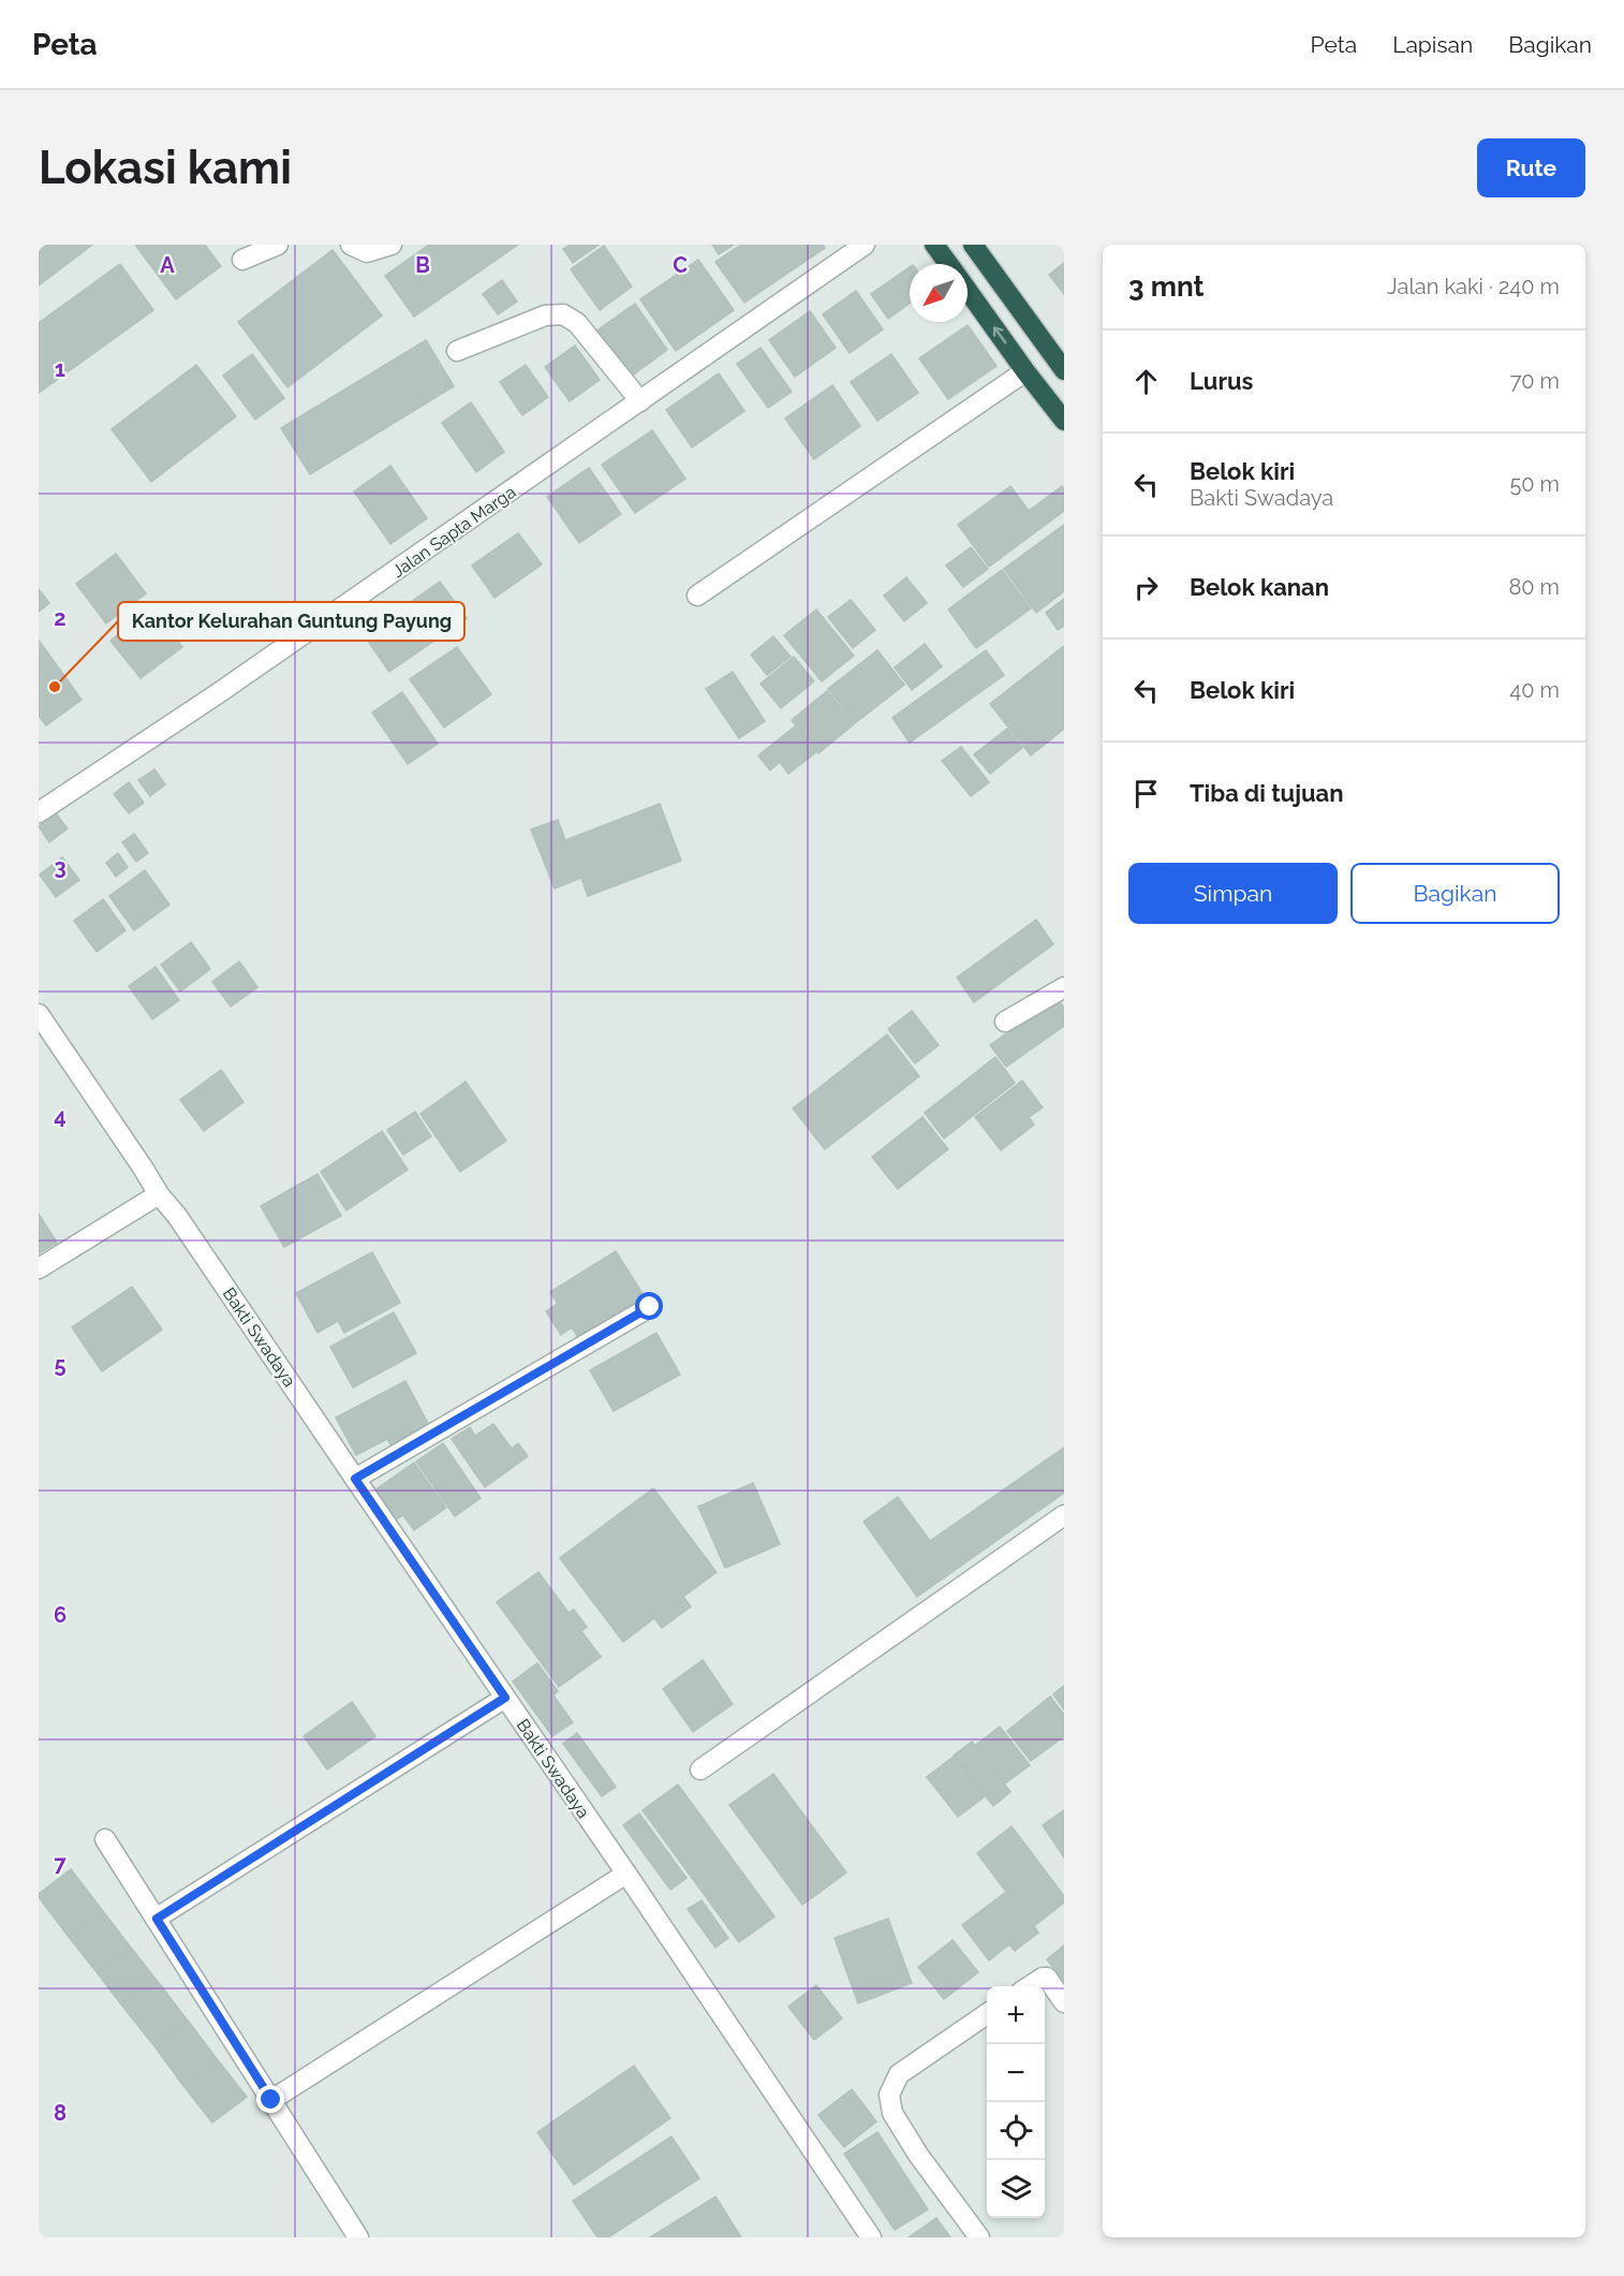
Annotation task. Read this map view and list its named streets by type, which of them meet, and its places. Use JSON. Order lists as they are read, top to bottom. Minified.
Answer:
{"streets":{"street":["Jalan Sapta Marga","Bakti Swadaya"]},"places":["Kantor Kelurahan Guntung Payung"],"north":"bottom left","page":{"header":"Peta","nav":["Peta","Lapisan","Bagikan"],"buttons":["Rute",["Simpan","Bagikan"]],"title":"Lokasi kami","heading":["3 mnt","Jalan kaki · 240 m"],"list":[["Lurus","70 m"],["Belok kiri","Bakti Swadaya","50 m"],["Belok kanan","80 m"],["Belok kiri","40 m"],"Tiba di tujuan"],"map_buttons":["+","−"]},"grid":{"columns":["A","B","C"],"rows":["1","2","3","4","5","6","7","8"]}}
